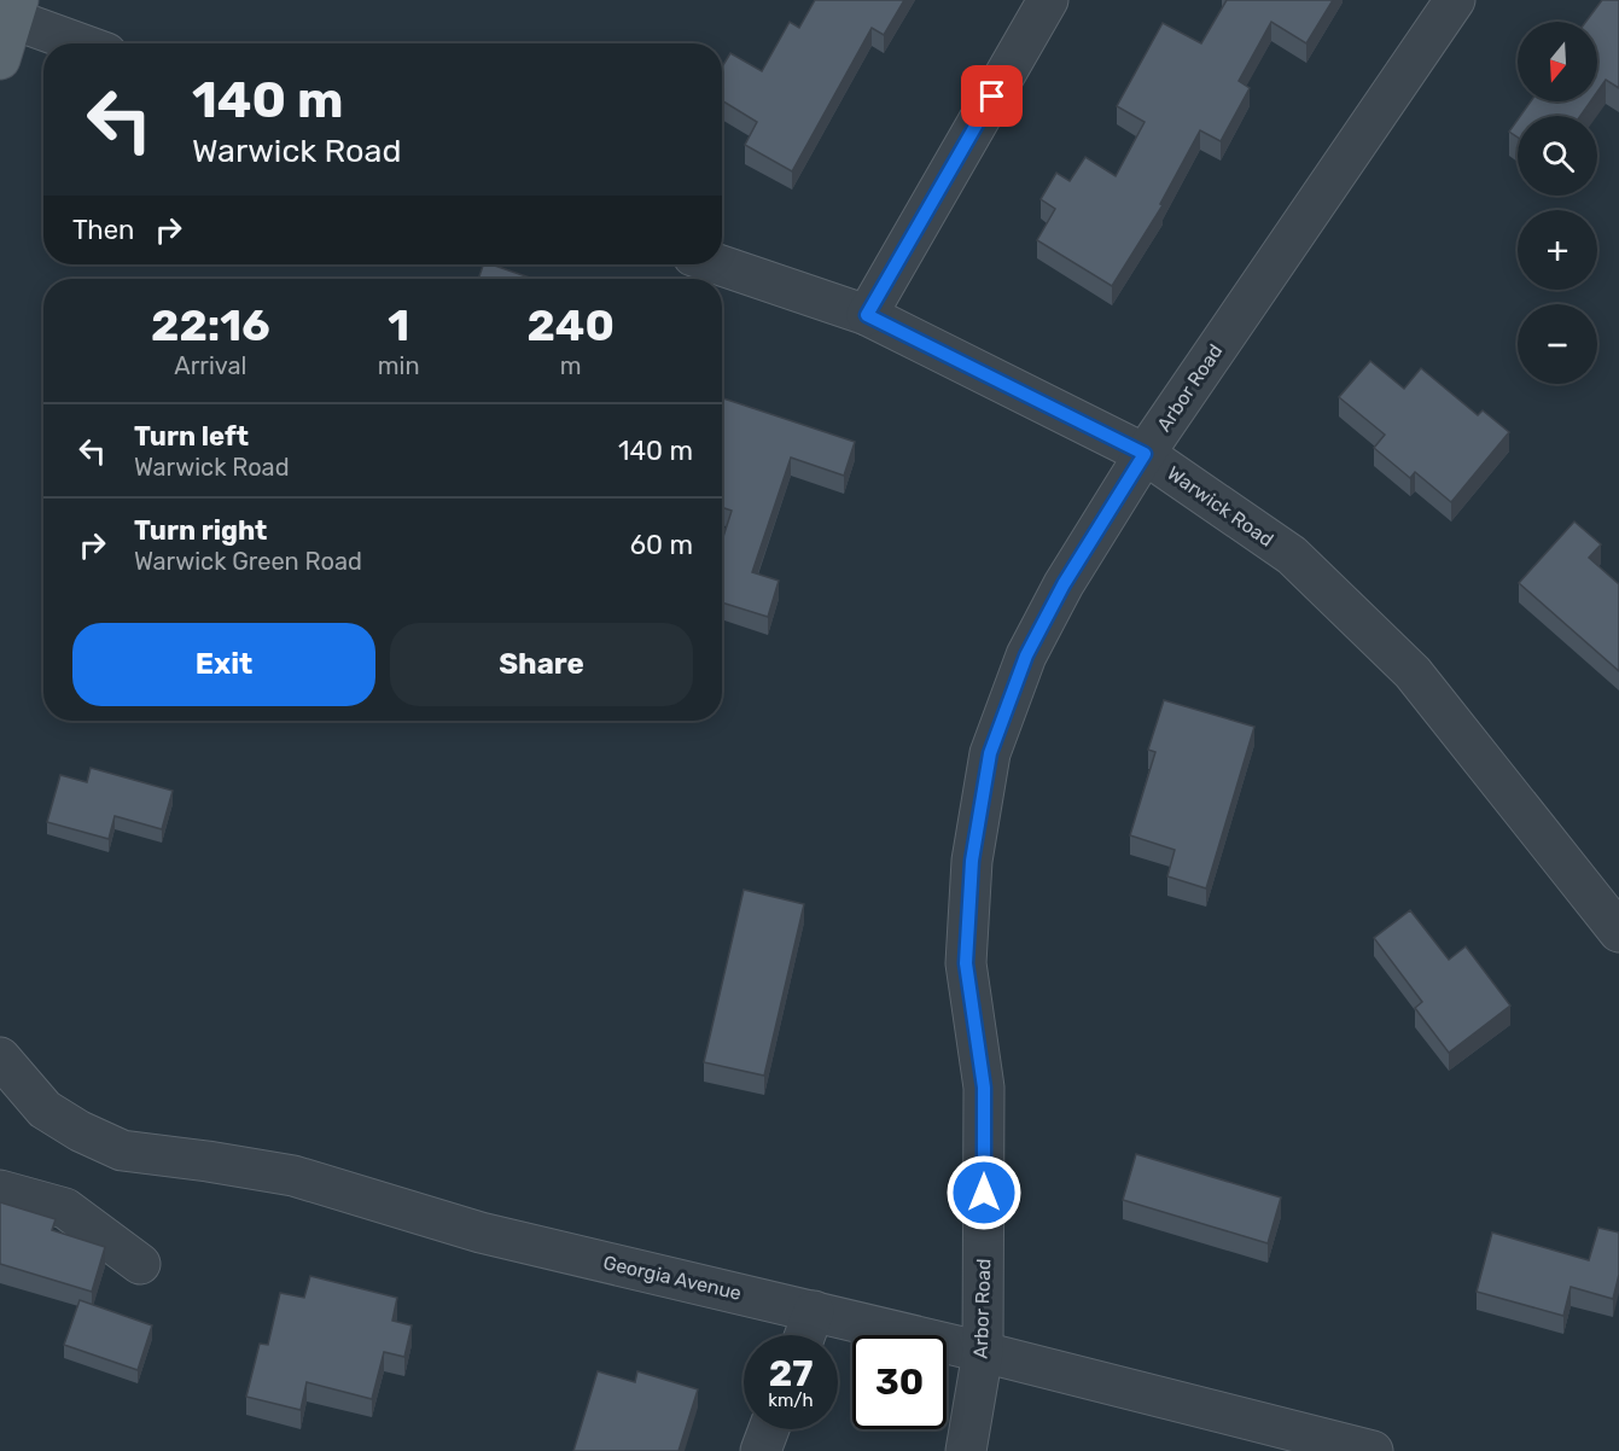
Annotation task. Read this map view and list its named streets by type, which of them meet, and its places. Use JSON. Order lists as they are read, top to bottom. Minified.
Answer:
{"streets":{"street":["Arbor Road","Warwick Road","Georgia Avenue"]},"crossings":[["Arbor Road","Warwick Road"],["Arbor Road","Georgia Avenue"]],"north":"bottom","page":{"map_buttons":["+","−"],"turn":["140 m","Warwick Road"],"then":"Then","eta":["22:16","Arrival","1","min","240","m"],"list":[{"name":"Turn left","note":"Warwick Road","value":"140 m"},{"name":"Turn right","note":"Warwick Green Road","value":"60 m"}],"buttons":["Exit","Share"],"speed":"27 km/h","limit":"30"}}
